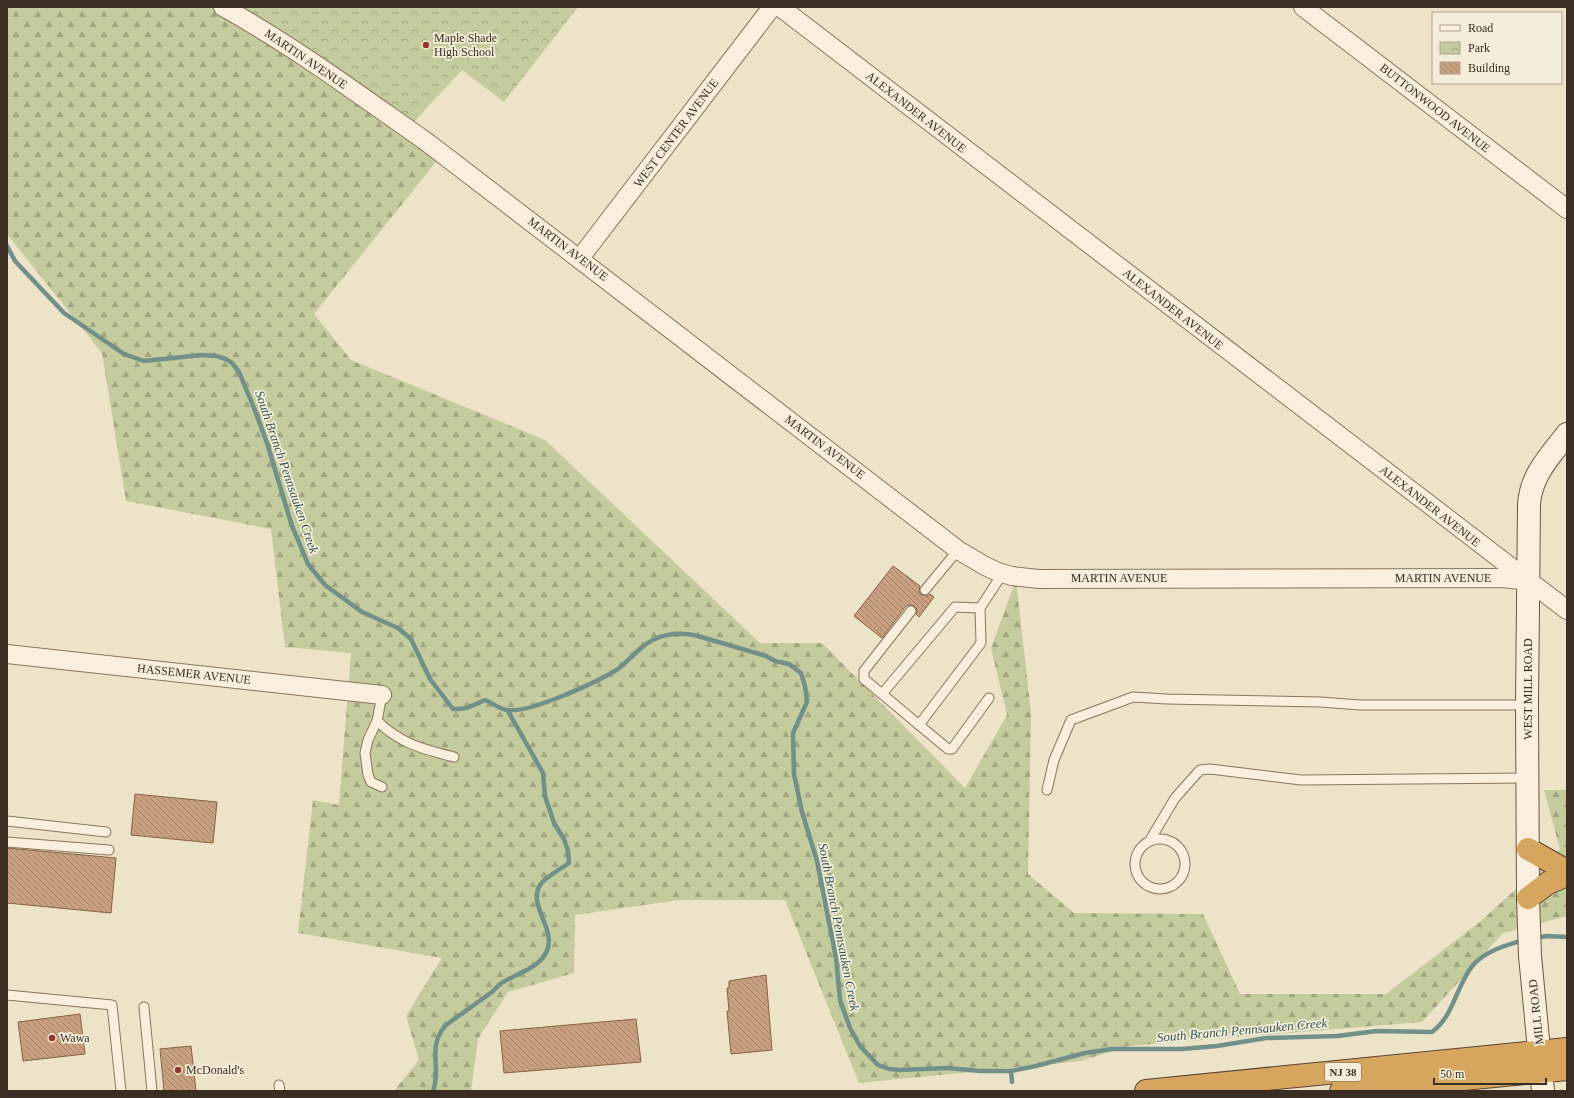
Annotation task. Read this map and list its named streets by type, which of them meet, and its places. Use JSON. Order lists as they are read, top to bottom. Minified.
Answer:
{"streets":{"highway":["NJ 38"],"street":["MARTIN AVENUE","BUTTONWOOD AVENUE","ALEXANDER AVENUE","WEST CENTER AVENUE","HASSEMER AVENUE","WEST MILL ROAD","MILL ROAD"]},"crossings":[["MARTIN AVENUE","ALEXANDER AVENUE"],["MARTIN AVENUE","WEST CENTER AVENUE"],["MARTIN AVENUE","WEST MILL ROAD"],["ALEXANDER AVENUE","WEST MILL ROAD"],["WEST MILL ROAD","MILL ROAD"],["MILL ROAD","NJ 38"]],"water":["South Branch Pennsauken Creek"],"places":["Maple Shade High School","Wawa","McDonald's"],"legend":["Road","Park","Building"],"scale_bar":"50 m"}
